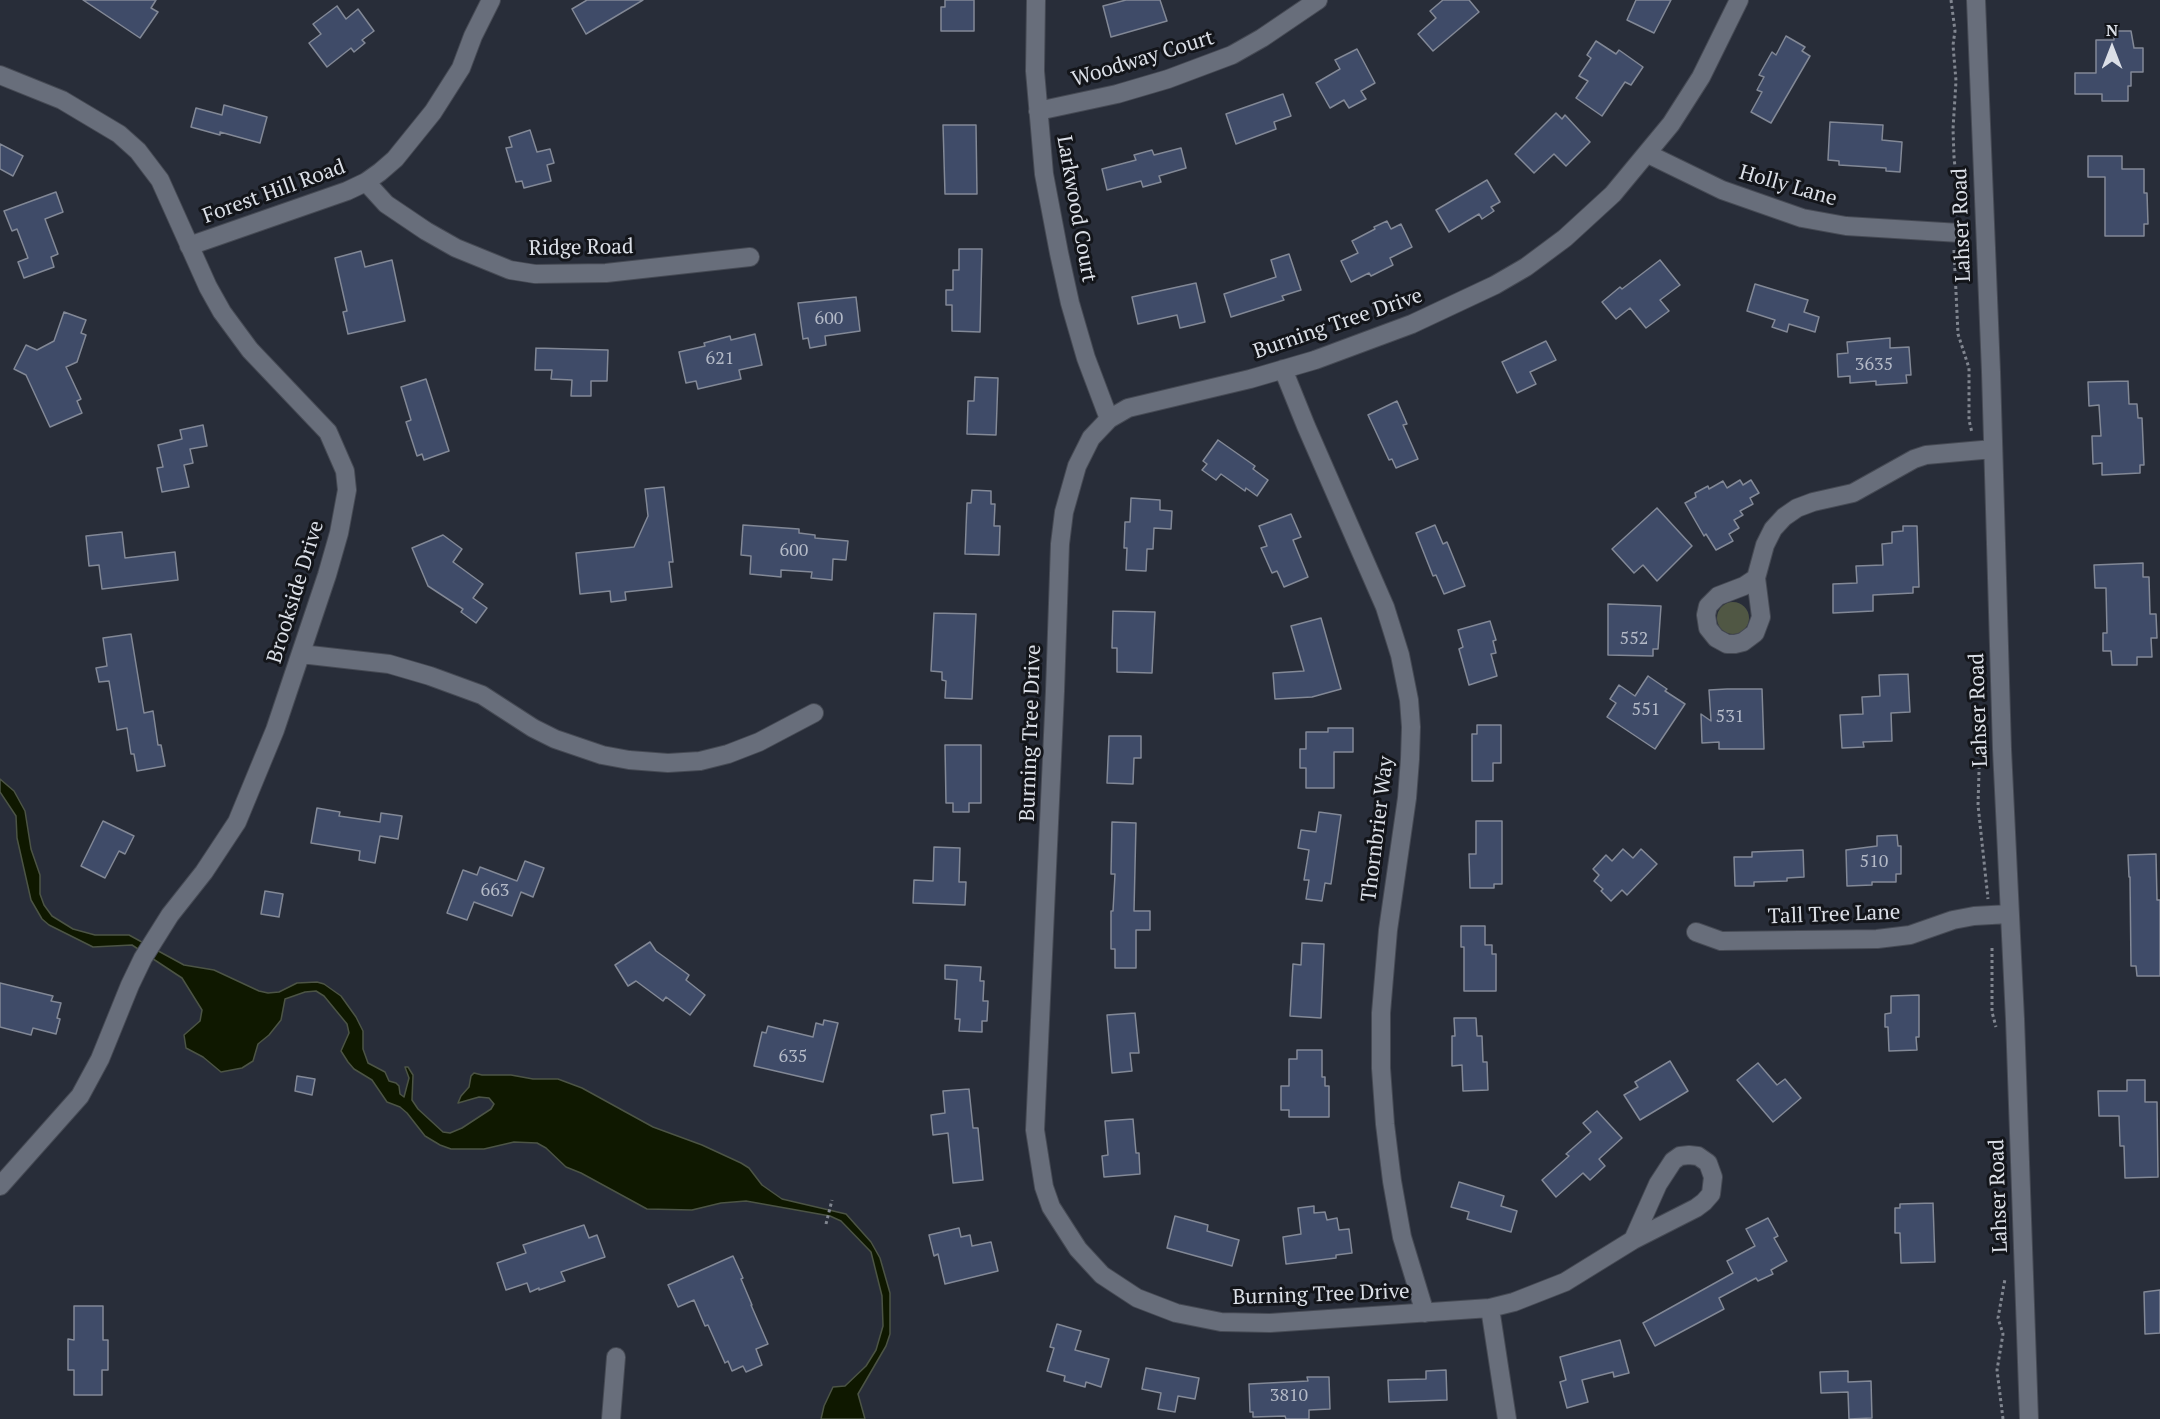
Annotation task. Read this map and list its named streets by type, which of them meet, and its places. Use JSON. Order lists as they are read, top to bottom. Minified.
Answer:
{"streets":{"street":["Woodway Court","Holly Lane","Forest Hill Road","Larkwood Court","Lahser Road","Ridge Road","Burning Tree Drive","Brookside Drive","Thornbrier Way","Tall Tree Lane"]},"crossings":[["Woodway Court","Larkwood Court"],["Holly Lane","Burning Tree Drive"],["Forest Hill Road","Ridge Road"],["Forest Hill Road","Brookside Drive"],["Larkwood Court","Burning Tree Drive"],["Lahser Road","Tall Tree Lane"],["Burning Tree Drive","Thornbrier Way"]],"house_numbers":["600","621","3635","600","552","551","531","510","663","635","3810"],"north":"top"}
